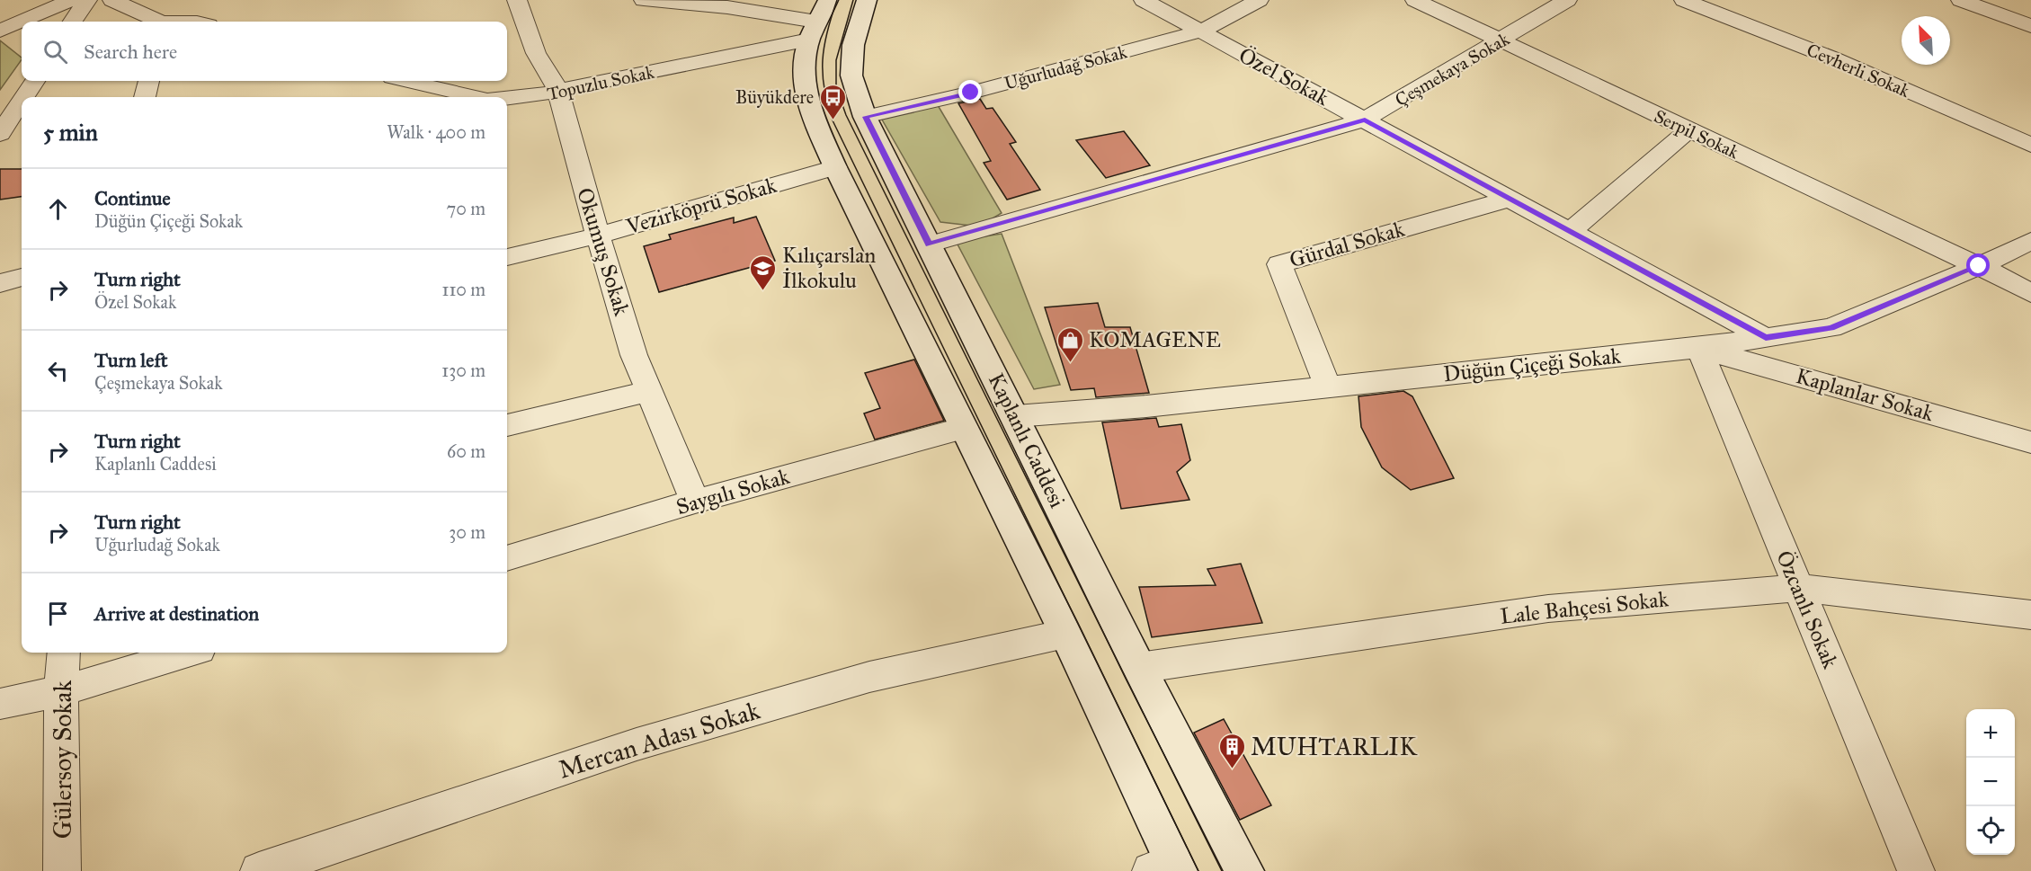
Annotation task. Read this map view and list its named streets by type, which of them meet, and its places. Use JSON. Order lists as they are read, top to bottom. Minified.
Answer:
{"streets":{"main road":["Kaplanlı Caddesi"],"street":["Uğurludağ Sokak","Çeşmekaya Sokak","Cevherli Sokak","Özel Sokak","Topuzlu Sokak","Serpil Sokak","Vezirköprü Sokak","Gürdal Sokak","Okumuş Sokak","Düğün Çiçeği Sokak","Kaplanlar Sokak","Saygılı Sokak","Lale Bahçesi Sokak","Özcanlı Sokak","Mercan Adası Sokak","Gülersoy Sokak"]},"crossings":[["Uğurludağ Sokak","Özel Sokak"],["Uğurludağ Sokak","Kaplanlı Caddesi"],["Çeşmekaya Sokak","Özel Sokak"],["Çeşmekaya Sokak","Serpil Sokak"],["Çeşmekaya Sokak","Kaplanlı Caddesi"],["Özel Sokak","Gürdal Sokak"],["Özel Sokak","Düğün Çiçeği Sokak"],["Topuzlu Sokak","Okumuş Sokak"],["Serpil Sokak","Düğün Çiçeği Sokak"],["Vezirköprü Sokak","Okumuş Sokak"],["Gürdal Sokak","Düğün Çiçeği Sokak"],["Okumuş Sokak","Saygılı Sokak"],["Düğün Çiçeği Sokak","Kaplanlar Sokak"],["Düğün Çiçeği Sokak","Kaplanlı Caddesi"],["Düğün Çiçeği Sokak","Özcanlı Sokak"],["Kaplanlar Sokak","Özcanlı Sokak"],["Kaplanlı Caddesi","Lale Bahçesi Sokak"],["Lale Bahçesi Sokak","Özcanlı Sokak"]],"places":{"bus stop":["Büyükdere"],"school or university":["Kılıçarslan İlkokulu"],"shop":["KOMAGENE"],"building":["MUHTARLIK"]},"north":"top left","page":{"search":"Search here","heading":["5 min","Walk · 400 m"],"list":[["Continue","Düğün Çiçeği Sokak","70 m"],["Turn right","Özel Sokak","110 m"],["Turn left","Çeşmekaya Sokak","130 m"],["Turn right","Kaplanlı Caddesi","60 m"],["Turn right","Uğurludağ Sokak","30 m"],"Arrive at destination"],"map_buttons":["+","−"]}}
